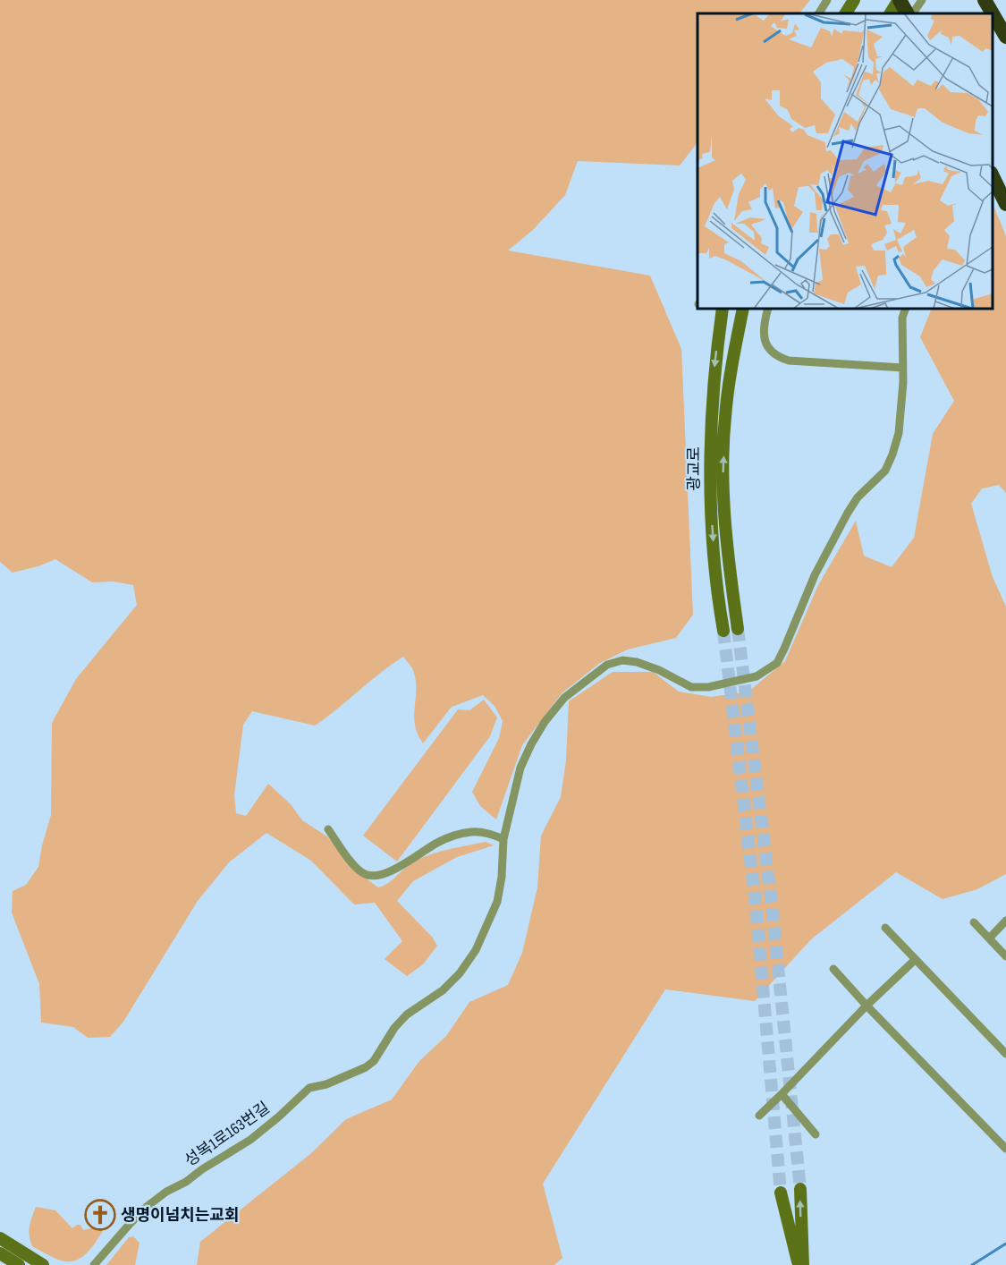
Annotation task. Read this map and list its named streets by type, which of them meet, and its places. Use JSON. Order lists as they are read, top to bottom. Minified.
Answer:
{"streets":{"main road":["광교로"],"street":["성복1로163번길"]},"places":{"church":["생명이넘치는교회"]}}
